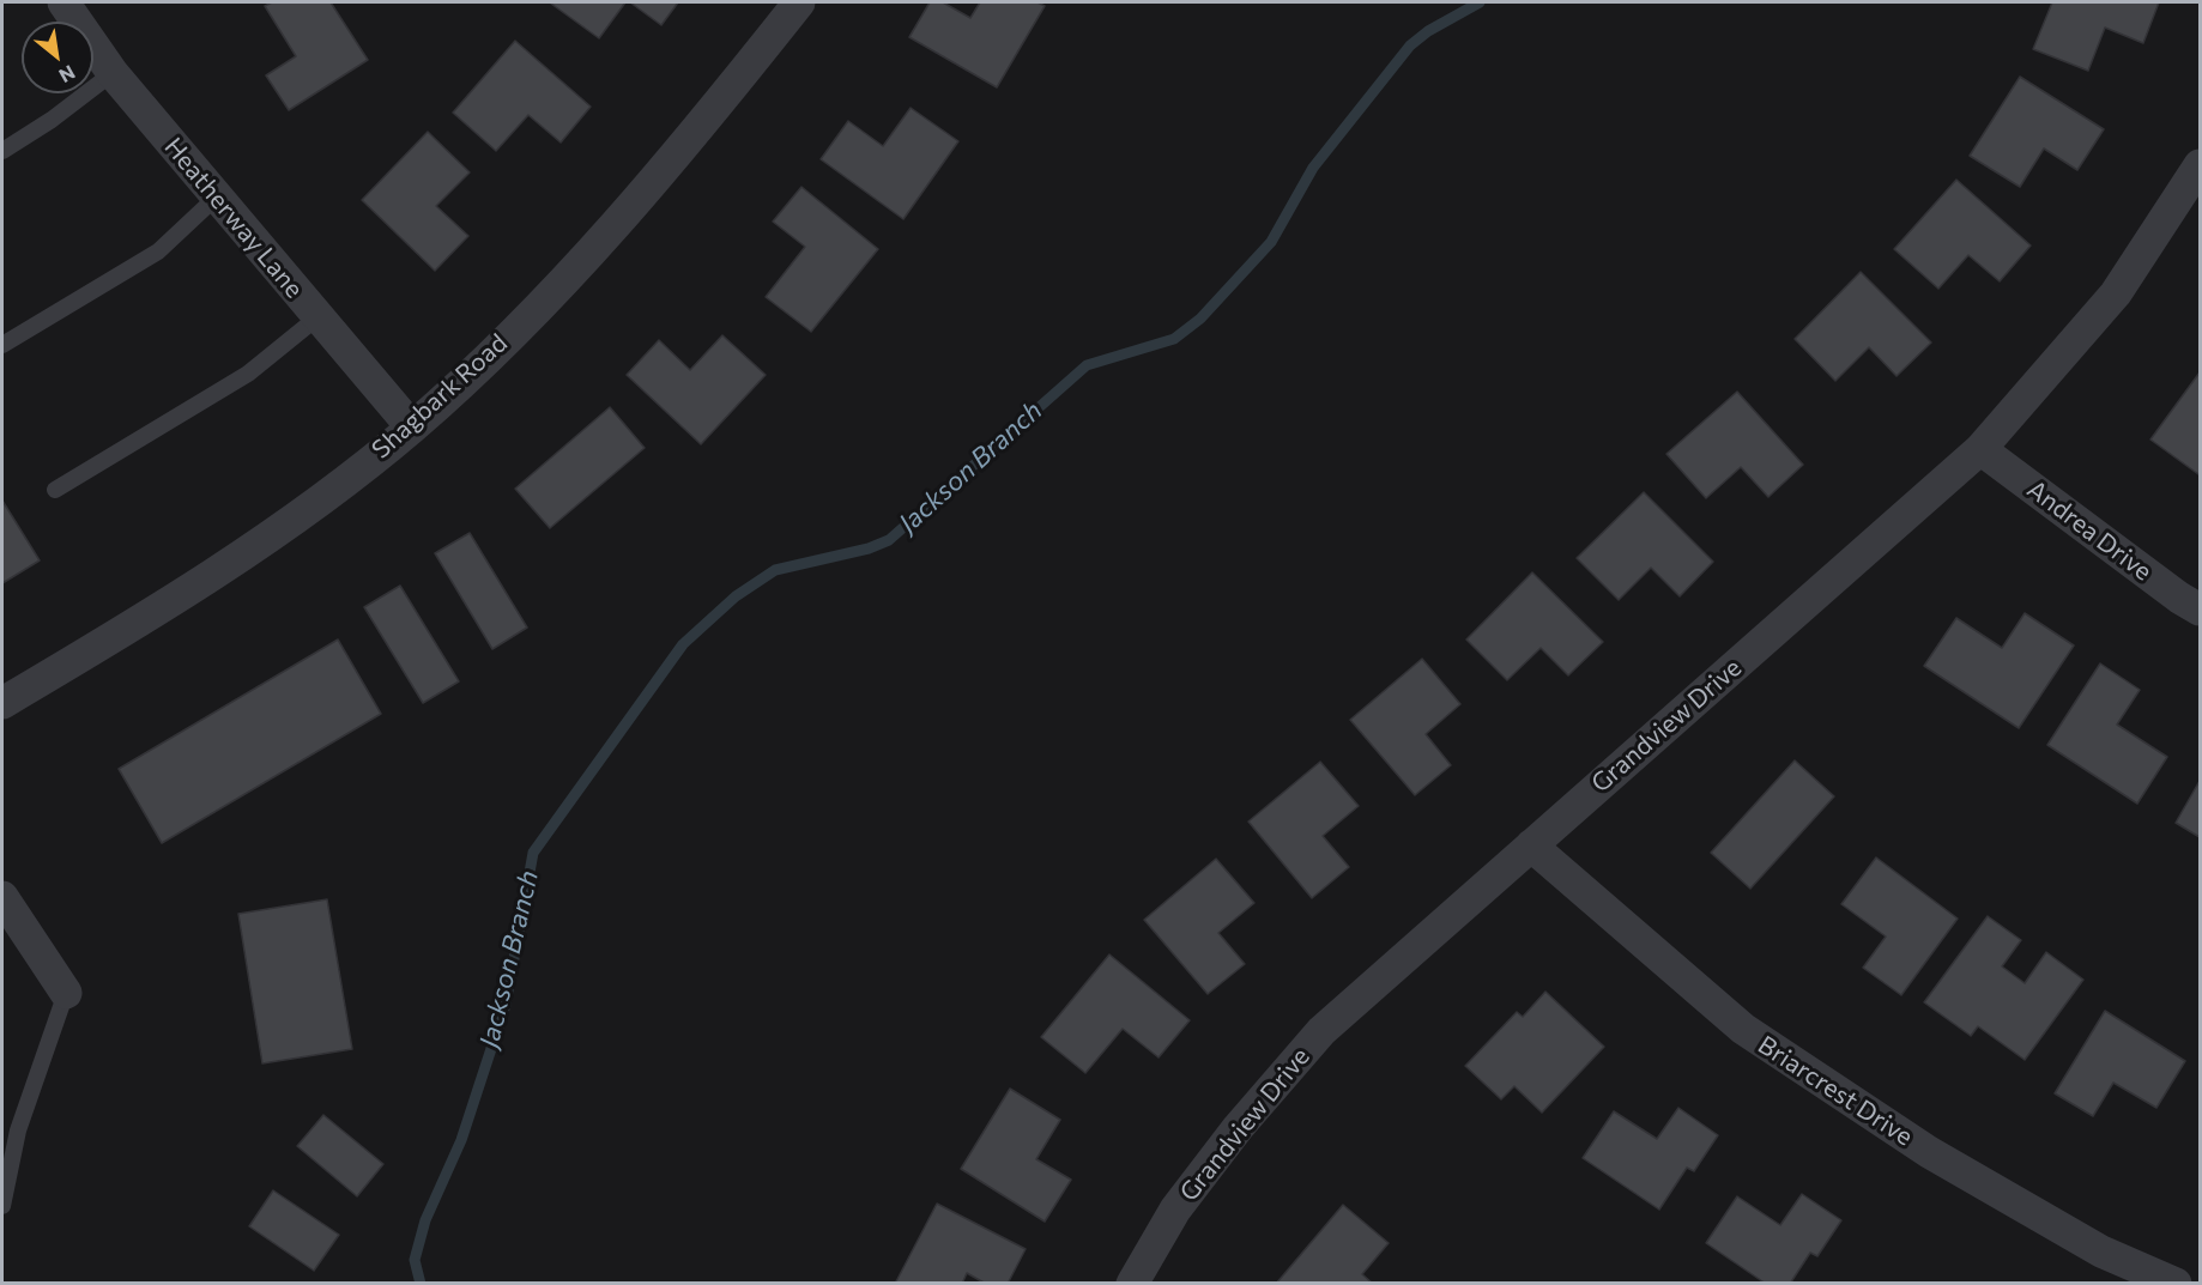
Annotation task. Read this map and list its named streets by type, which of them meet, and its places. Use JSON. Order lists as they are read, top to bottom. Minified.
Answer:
{"streets":{"street":["Heatherway Lane","Shagbark Road","Andrea Drive","Grandview Drive","Briarcrest Drive"]},"crossings":[["Heatherway Lane","Shagbark Road"],["Andrea Drive","Grandview Drive"],["Grandview Drive","Briarcrest Drive"]],"water":["Jackson Branch"],"north":"bottom right"}
